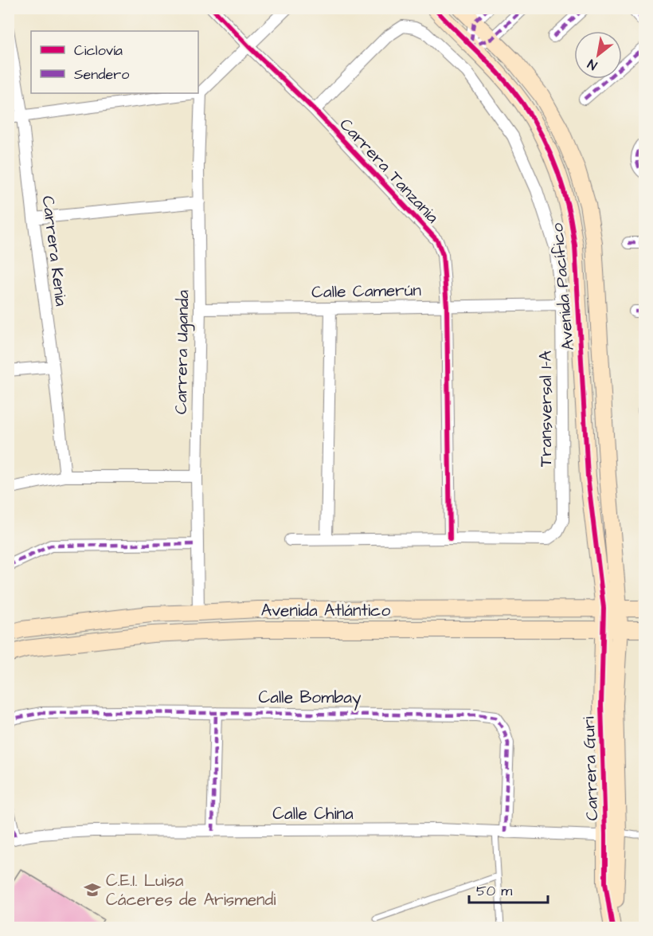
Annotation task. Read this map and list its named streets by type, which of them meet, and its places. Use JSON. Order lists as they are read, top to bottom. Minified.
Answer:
{"streets":{"street":["Carrera Tanzania","Carrera Kenia","Avenida Pacífico","Calle Camerún","Carrera Uganda","Transversal 1-A","Avenida Atlántico","Calle Bombay","Carrera Guri","Calle China"]},"crossings":[["Carrera Tanzania","Calle Camerún"],["Carrera Tanzania","Transversal 1-A"],["Avenida Pacífico","Avenida Atlántico"],["Avenida Pacífico","Carrera Guri"],["Calle Camerún","Carrera Uganda"],["Calle Camerún","Transversal 1-A"],["Carrera Uganda","Avenida Atlántico"],["Avenida Atlántico","Carrera Guri"],["Calle Bombay","Calle China"],["Carrera Guri","Calle China"]],"places":{"school or university":["C.E.I. Luisa Cáceres de Arismendi"]},"legend":["Ciclovía","Sendero"],"scale_bar":"50 m","north":"bottom left"}
